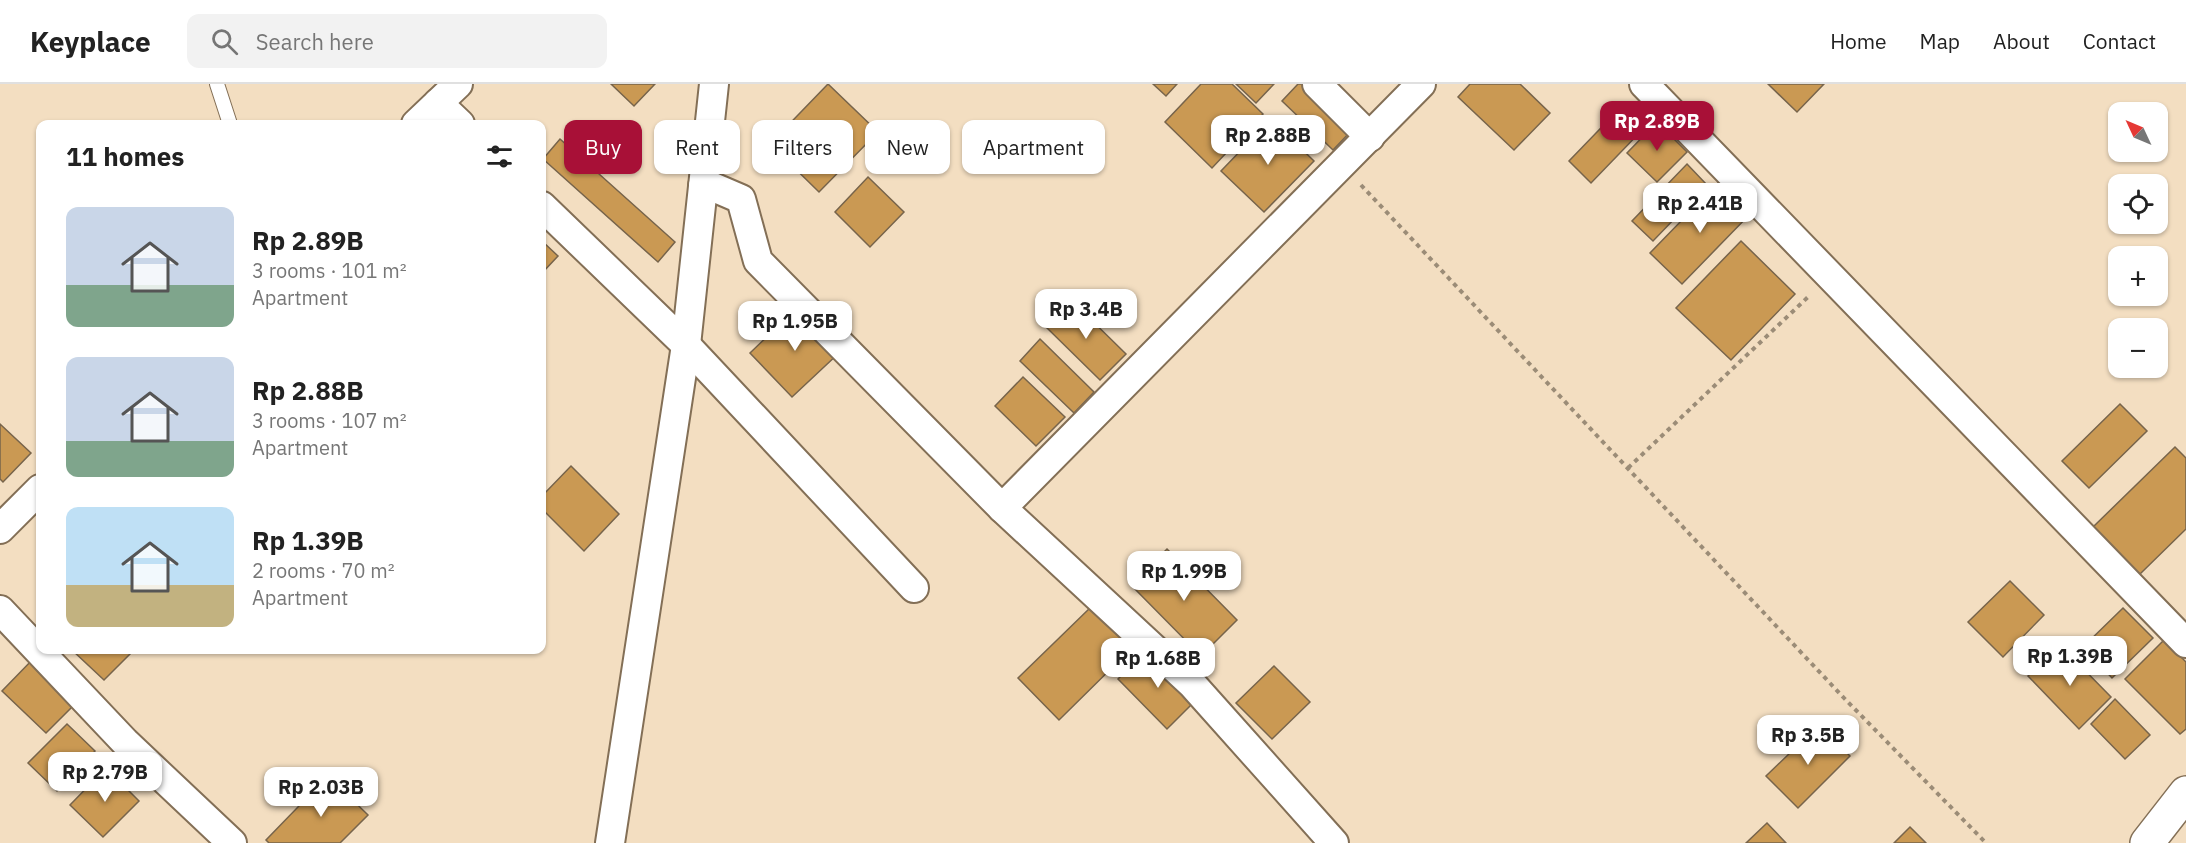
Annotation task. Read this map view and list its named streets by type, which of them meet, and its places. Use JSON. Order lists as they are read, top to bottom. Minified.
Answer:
{"north":"top left","page":{"header":"Keyplace","search":"Search here","nav":["Home","Map","About","Contact"],"price":["Rp 2.89B","Rp 2.88B","Rp 2.41B","Rp 3.4B","Rp 1.95B","Rp 1.99B","Rp 1.39B","Rp 1.68B","Rp 3.5B","Rp 2.79B","Rp 2.03B"],"map_buttons":["+","−"],"chip":["Buy","Rent","Filters","New","Apartment"],"heading":"11 homes","list":[{"name":"Rp 2.89B","note":"3 rooms · 101 m² · Apartment"},{"name":"Rp 2.88B","note":"3 rooms · 107 m² · Apartment"},{"name":"Rp 1.39B","note":"2 rooms · 70 m² · Apartment"}]}}
